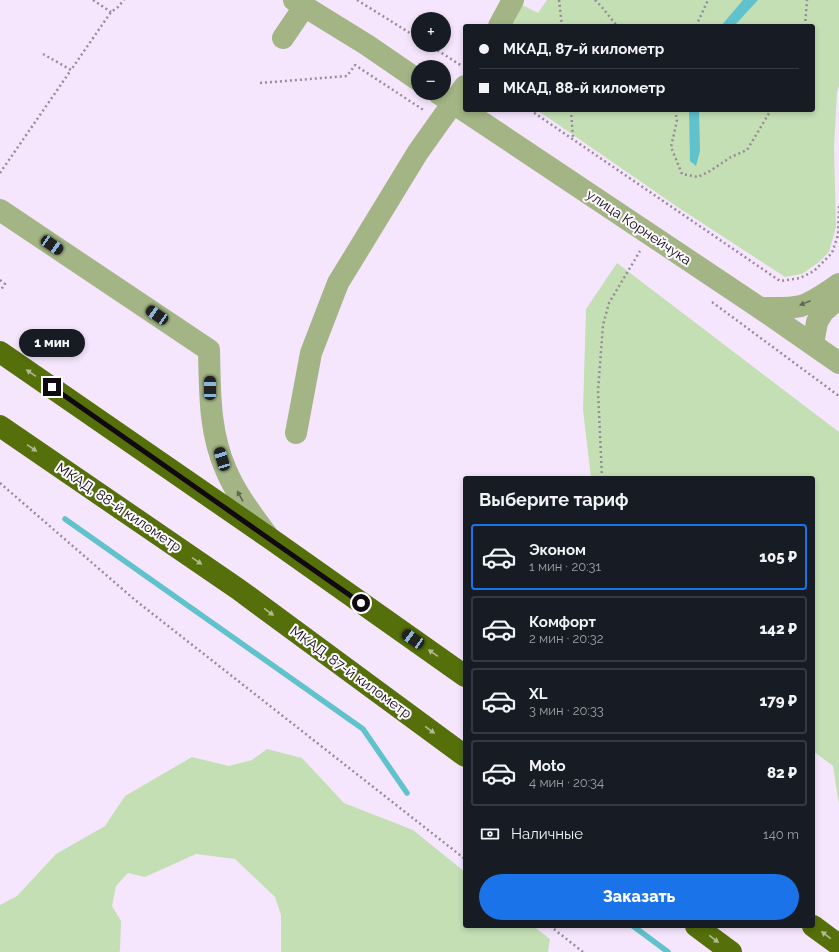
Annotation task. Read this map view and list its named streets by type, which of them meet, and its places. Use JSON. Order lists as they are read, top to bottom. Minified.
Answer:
{"streets":{"highway":["МКАД, 88-й километр","МКАД, 87-й километр"],"street":["улица Корнейчука"]},"crossings":[["МКАД, 88-й километр","МКАД, 87-й километр"]],"page":{"map_buttons":["+","−"],"banner":["МКАД, 87-й километр","МКАД, 88-й километр"],"bubble":"1 мин","heading":"Выберите тариф","list":[{"name":"Эконом","note":"1 мин · 20:31","value":"105 ₽"},{"name":"Комфорт","note":"2 мин · 20:32","value":"142 ₽"},{"name":"XL","note":"3 мин · 20:33","value":"179 ₽"},{"name":"Moto","note":"4 мин · 20:34","value":"82 ₽"}],"pay":["Наличные","140 m"],"buttons":"Заказать"}}
